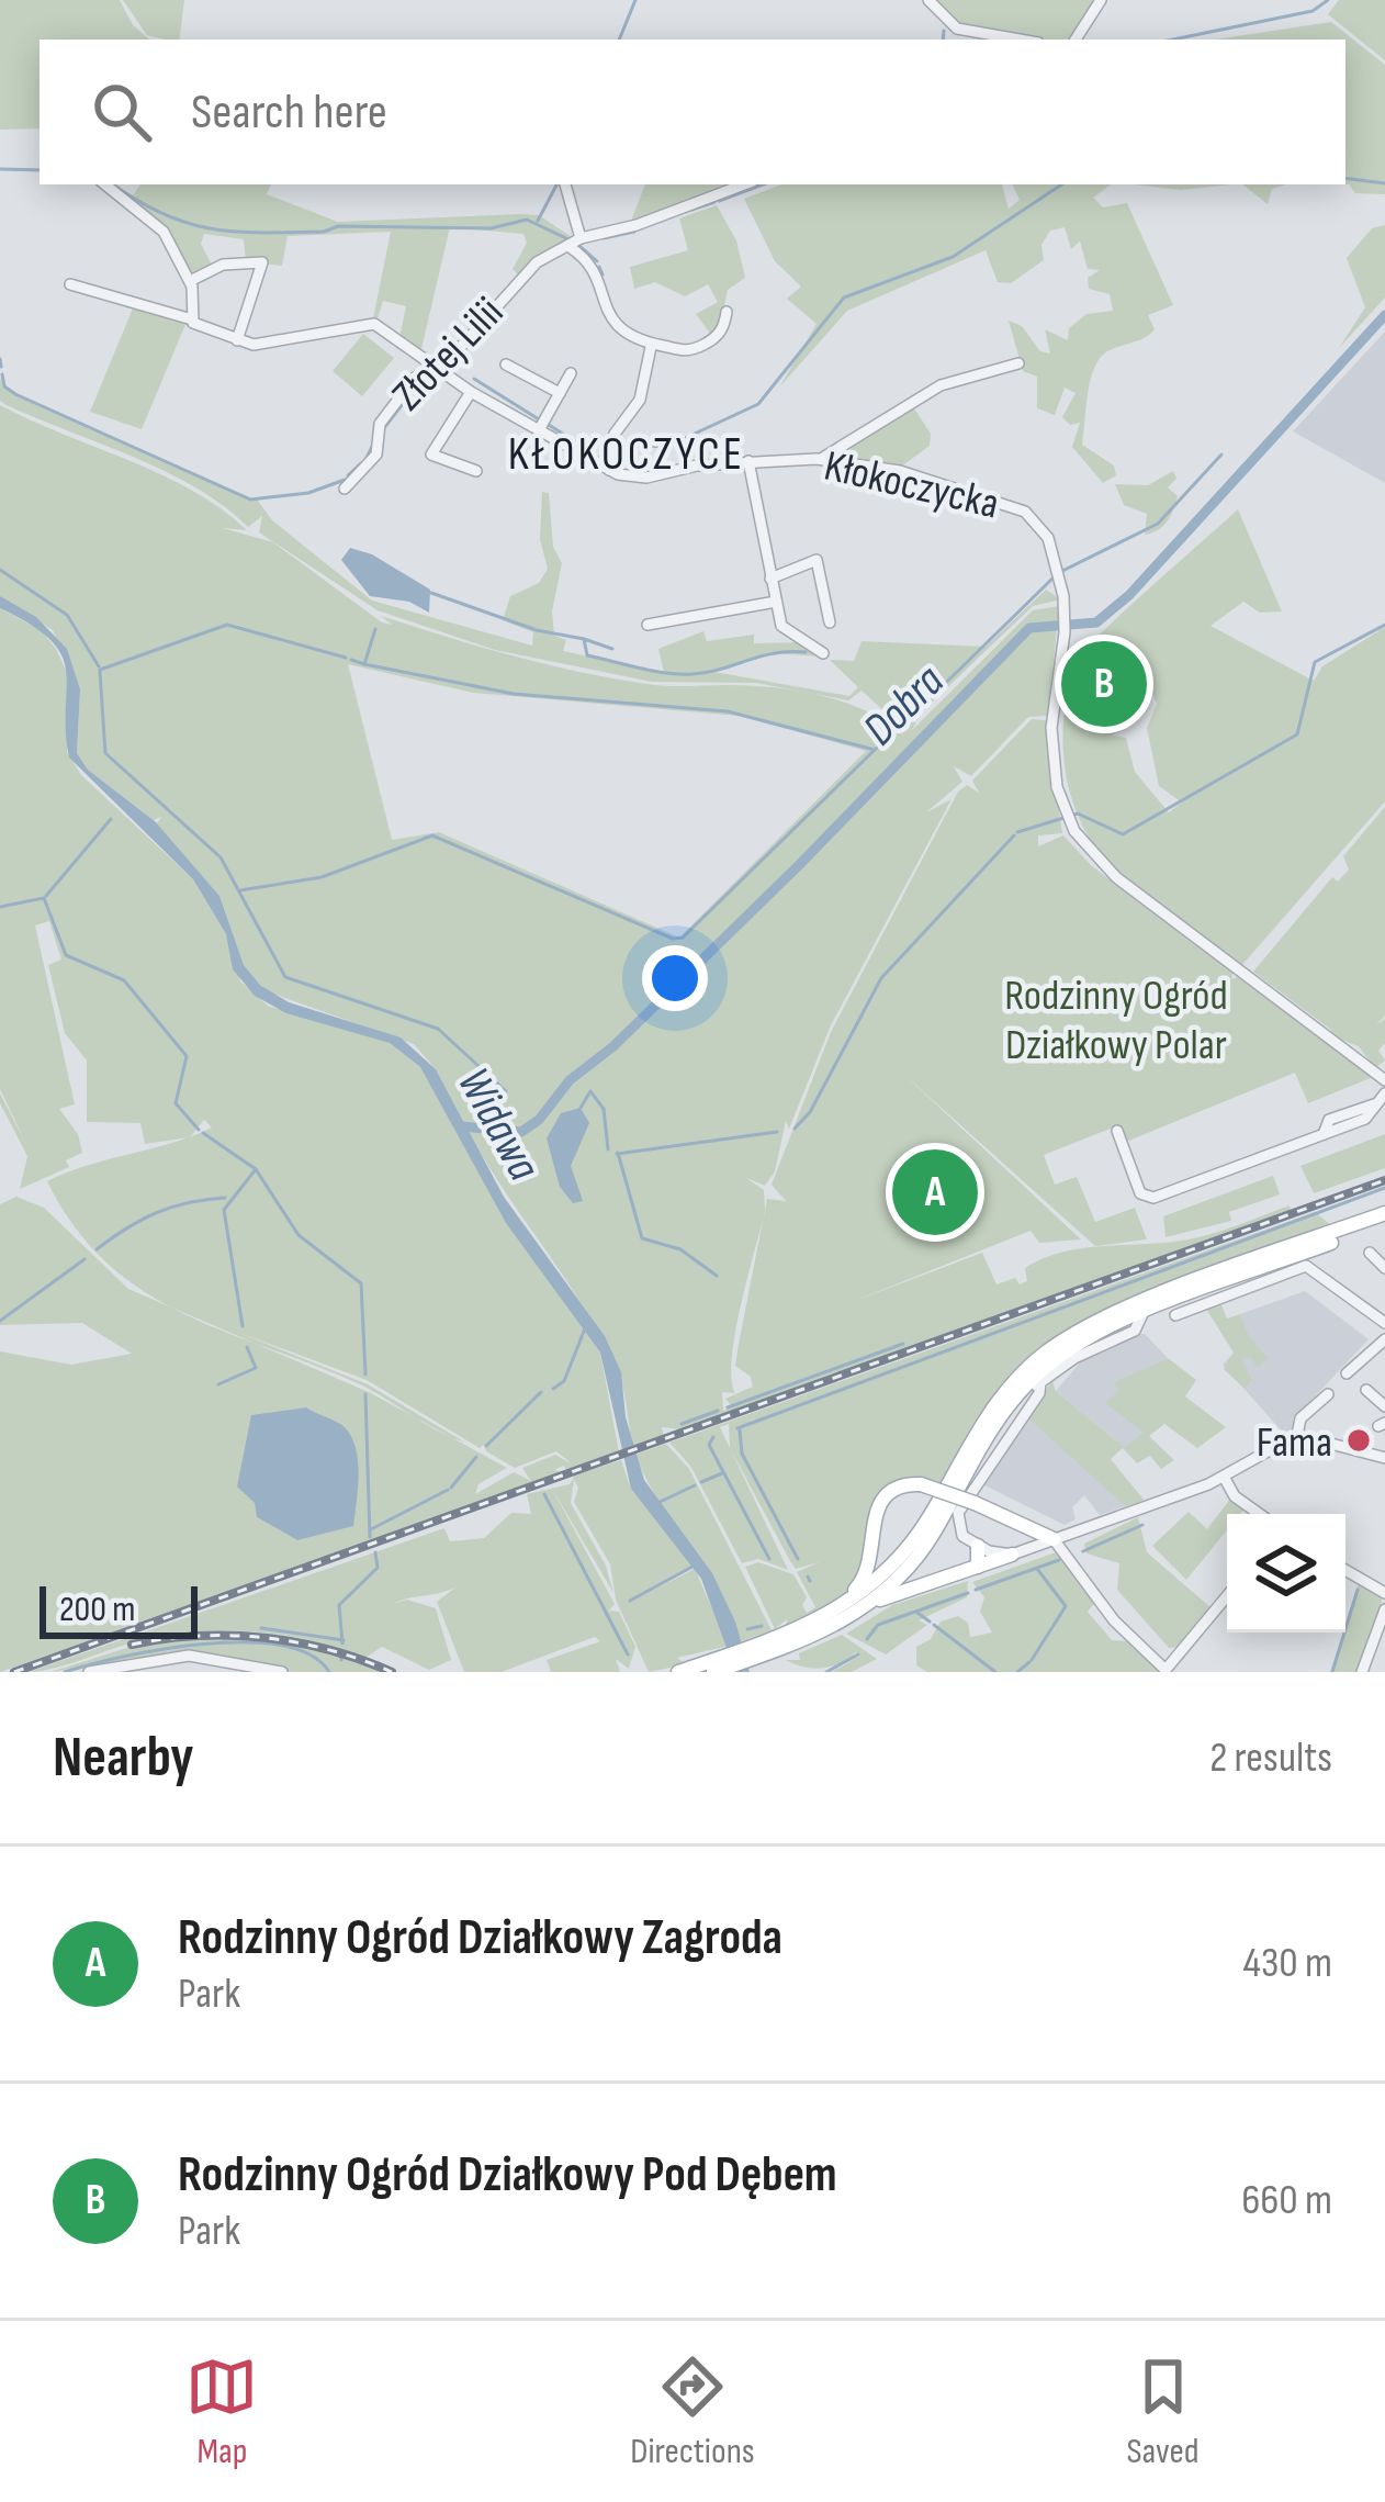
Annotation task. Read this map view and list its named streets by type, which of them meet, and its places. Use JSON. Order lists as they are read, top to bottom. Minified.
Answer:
{"streets":{"street":["Złotej Lilii","Kłokoczycka"]},"crossings":[["Złotej Lilii","Kłokoczycka"]],"districts":["KŁOKOCZYCE"],"water":["Dobra","Widawa"],"parks":["Rodzinny Ogród Działkowy Polar"],"places":["Fama"],"scale_bar":"200 m","page":{"search":"Search here","pins":["B","A"],"scale":"200 m","heading":["Nearby","2 results"],"list":[{"mark":"A","name":"Rodzinny Ogród Działkowy Zagroda","note":"Park","value":"430 m"},{"mark":"B","name":"Rodzinny Ogród Działkowy Pod Dębem","note":"Park","value":"660 m"}],"nav":["Map","Directions","Saved"]}}
